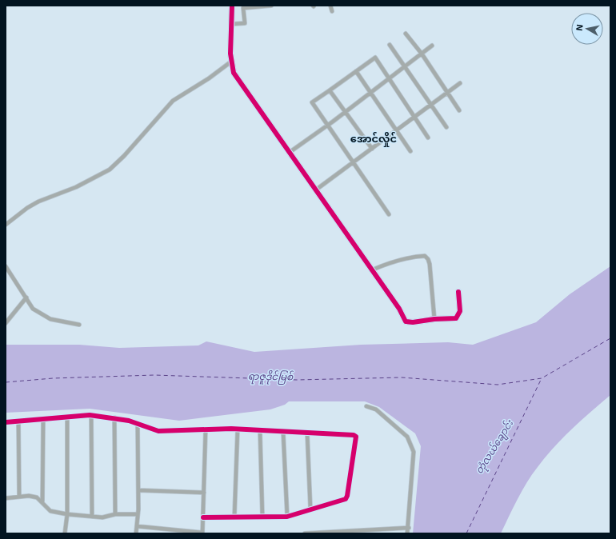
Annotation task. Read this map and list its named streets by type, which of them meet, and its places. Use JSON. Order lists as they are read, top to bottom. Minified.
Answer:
{"districts":["အောင်လှိုင်"],"water":["ရာဇူဒိုင်မြစ်","တုံလယ်ချောင်း"],"north":"left"}
